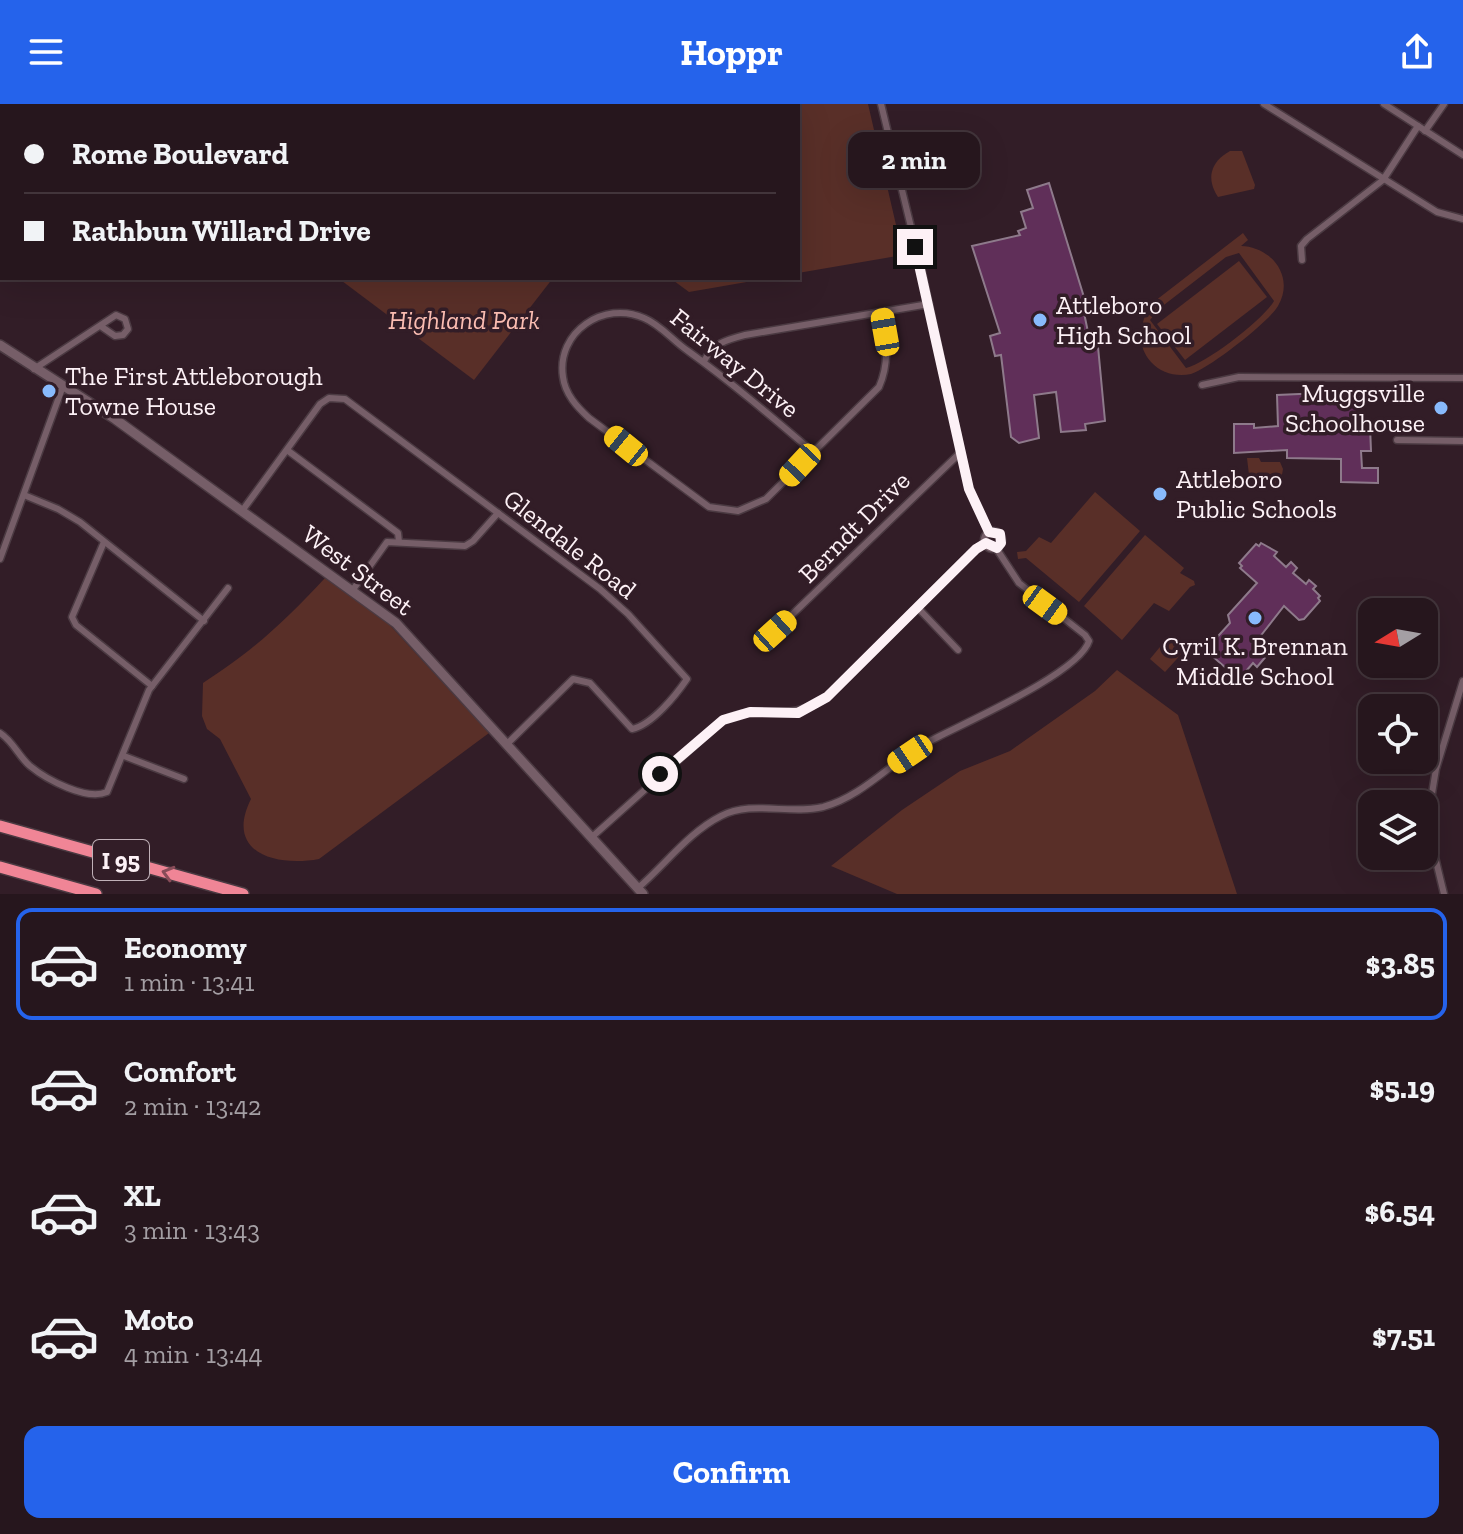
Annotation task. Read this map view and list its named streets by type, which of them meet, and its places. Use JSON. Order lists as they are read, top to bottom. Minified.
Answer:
{"streets":{"highway":["I 95"],"main road":["West Street"],"street":["Fairway Drive","Berndt Drive","Glendale Road"]},"crossings":[["Glendale Road","West Street"]],"parks":["Highland Park"],"places":["Attleboro High School","The First Attleborough Towne House","Muggsville Schoolhouse","Attleboro Public Schools","Cyril K. Brennan Middle School"],"north":"left","page":{"header":"Hoppr","banner":["Rome Boulevard","Rathbun Willard Drive"],"bubble":"2 min","list":[{"name":"Economy","note":"1 min · 13:41","value":"$3.85"},{"name":"Comfort","note":"2 min · 13:42","value":"$5.19"},{"name":"XL","note":"3 min · 13:43","value":"$6.54"},{"name":"Moto","note":"4 min · 13:44","value":"$7.51"}],"buttons":"Confirm"}}
